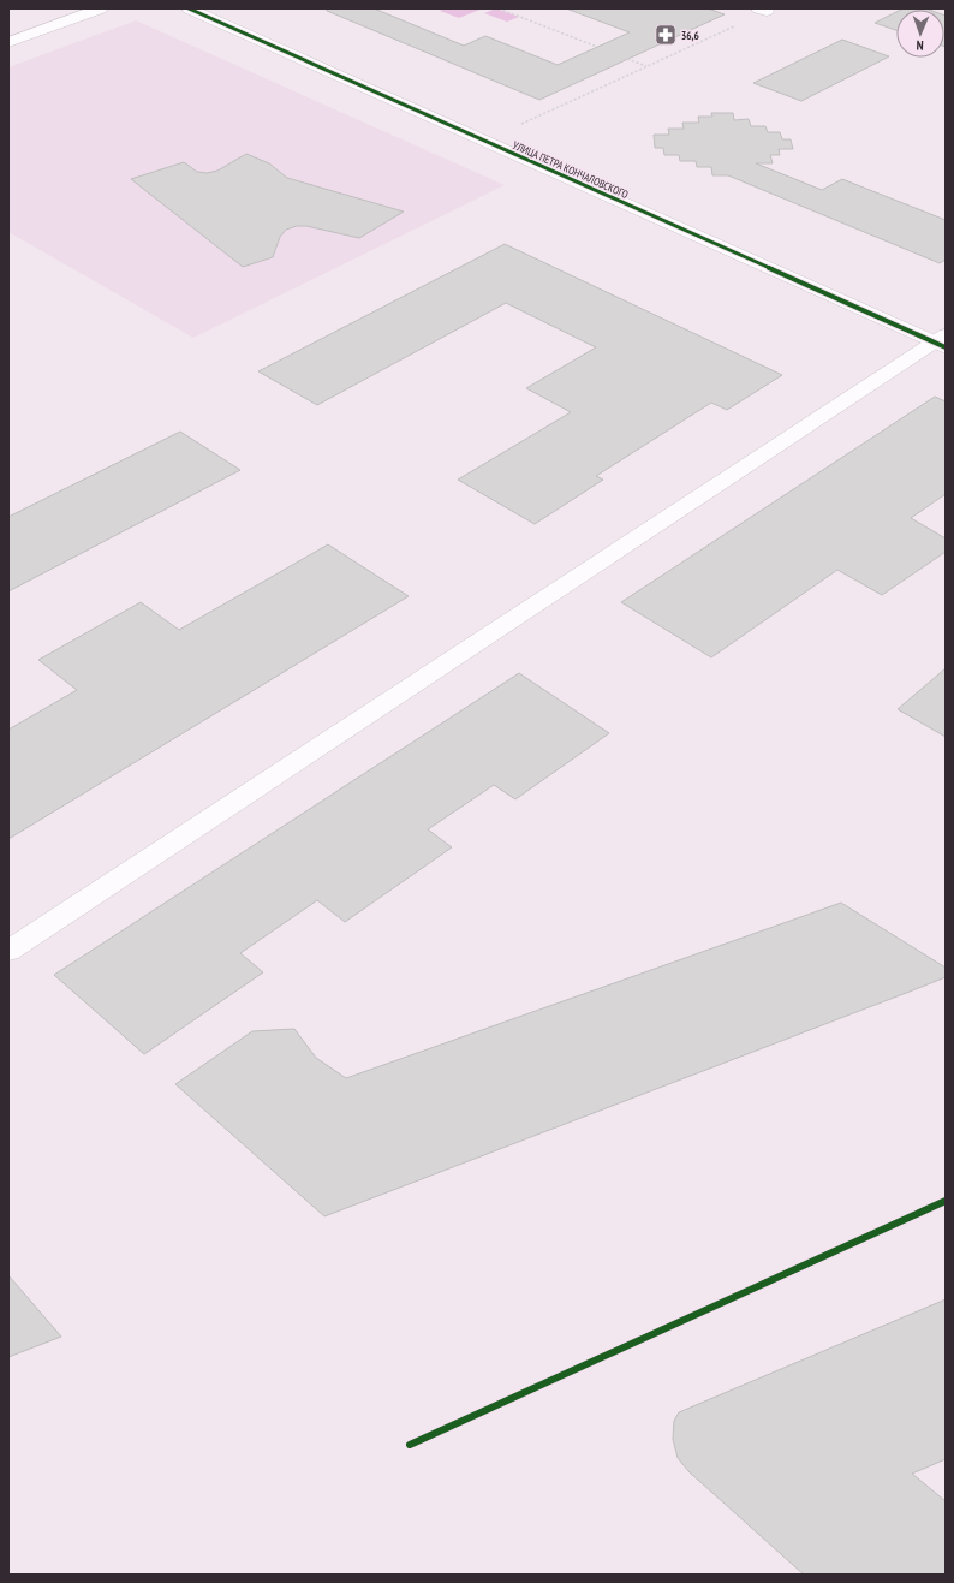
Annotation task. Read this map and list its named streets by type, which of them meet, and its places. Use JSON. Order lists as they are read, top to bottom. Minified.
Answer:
{"streets":{"street":["УЛИЦА ПЕТРА КОНЧАЛОВСКОГО"]},"places":{"pharmacy":["36,6"]},"north":"bottom"}
